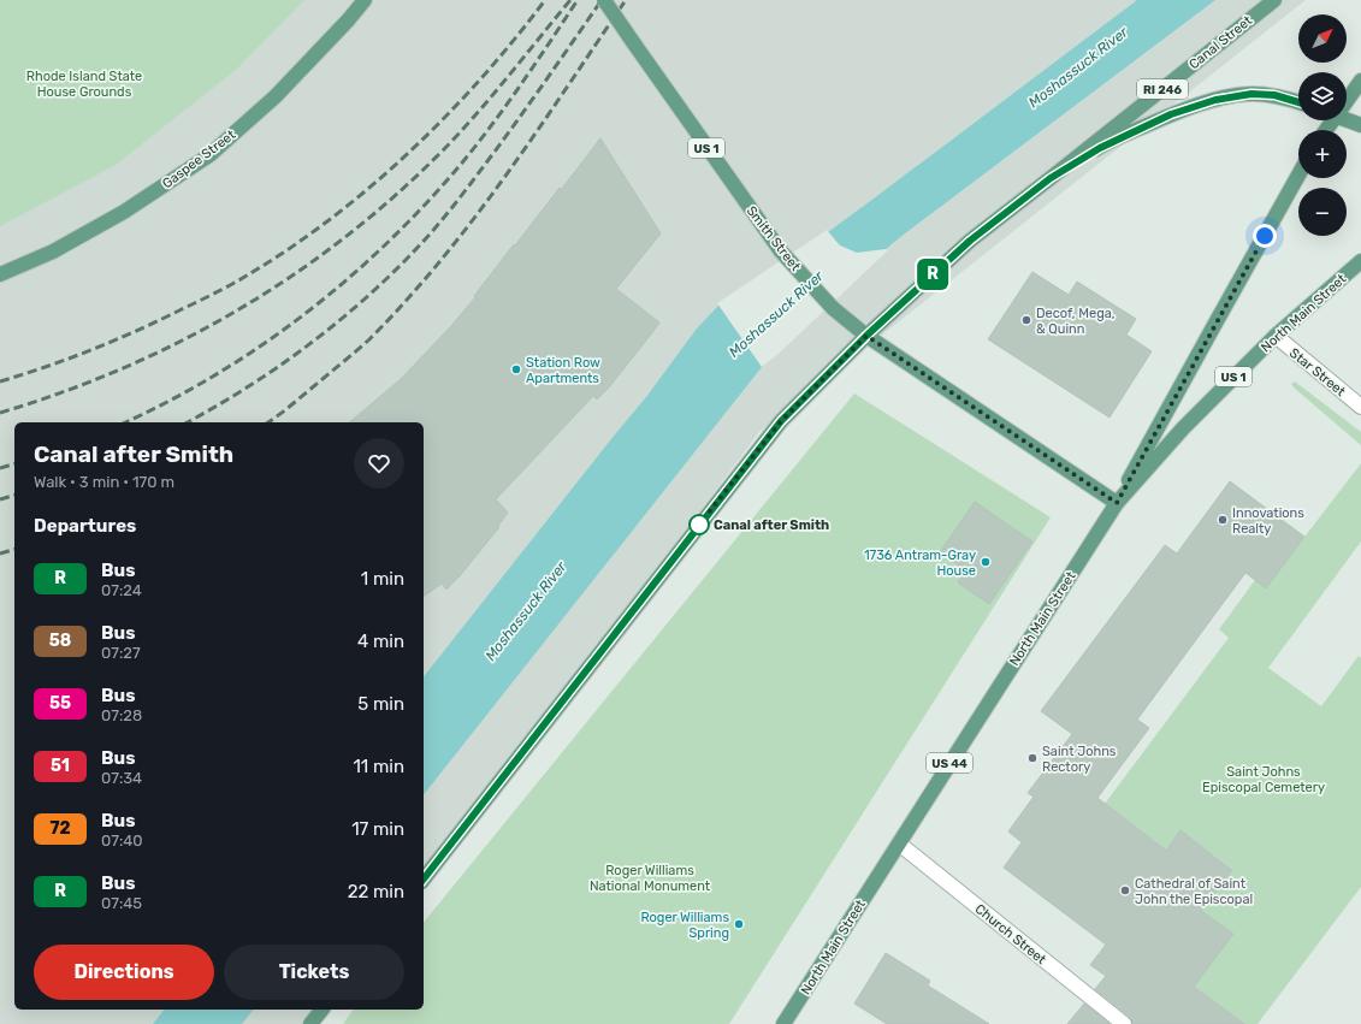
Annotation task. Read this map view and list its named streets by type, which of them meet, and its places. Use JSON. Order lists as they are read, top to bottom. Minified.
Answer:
{"streets":{"main road":["Canal Street","RI 246","US 1","Gaspee Street","Smith Street","North Main Street","US 44"],"street":["Star Street","Church Street"]},"crossings":[["Canal Street","Smith Street"],["Smith Street","North Main Street"],["North Main Street","Star Street"],["North Main Street","Church Street"]],"water":["Moshassuck River"],"parks":["Rhode Island State House Grounds","Saint Johns Episcopal Cemetery","Roger Williams National Monument"],"places":["Decof, Mega, & Quinn","Station Row Apartments","Innovations Realty","Canal after Smith","1736 Antram-Gray House","Saint Johns Rectory","Cathedral of Saint John the Episcopal","Roger Williams Spring"],"lines":["bus line R"],"north":"top right","page":{"on_map":"R","map_buttons":["+","−"],"heading":[["Canal after Smith","Walk · 3 min · 170 m"],"Departures"],"list":[{"mark":"R","name":"Bus","note":"07:24","value":"1 min"},{"mark":"58","name":"Bus","note":"07:27","value":"4 min"},{"mark":"55","name":"Bus","note":"07:28","value":"5 min"},{"mark":"51","name":"Bus","note":"07:34","value":"11 min"},{"mark":"72","name":"Bus","note":"07:40","value":"17 min"},{"mark":"R","name":"Bus","note":"07:45","value":"22 min"}],"buttons":["Directions","Tickets"]}}
